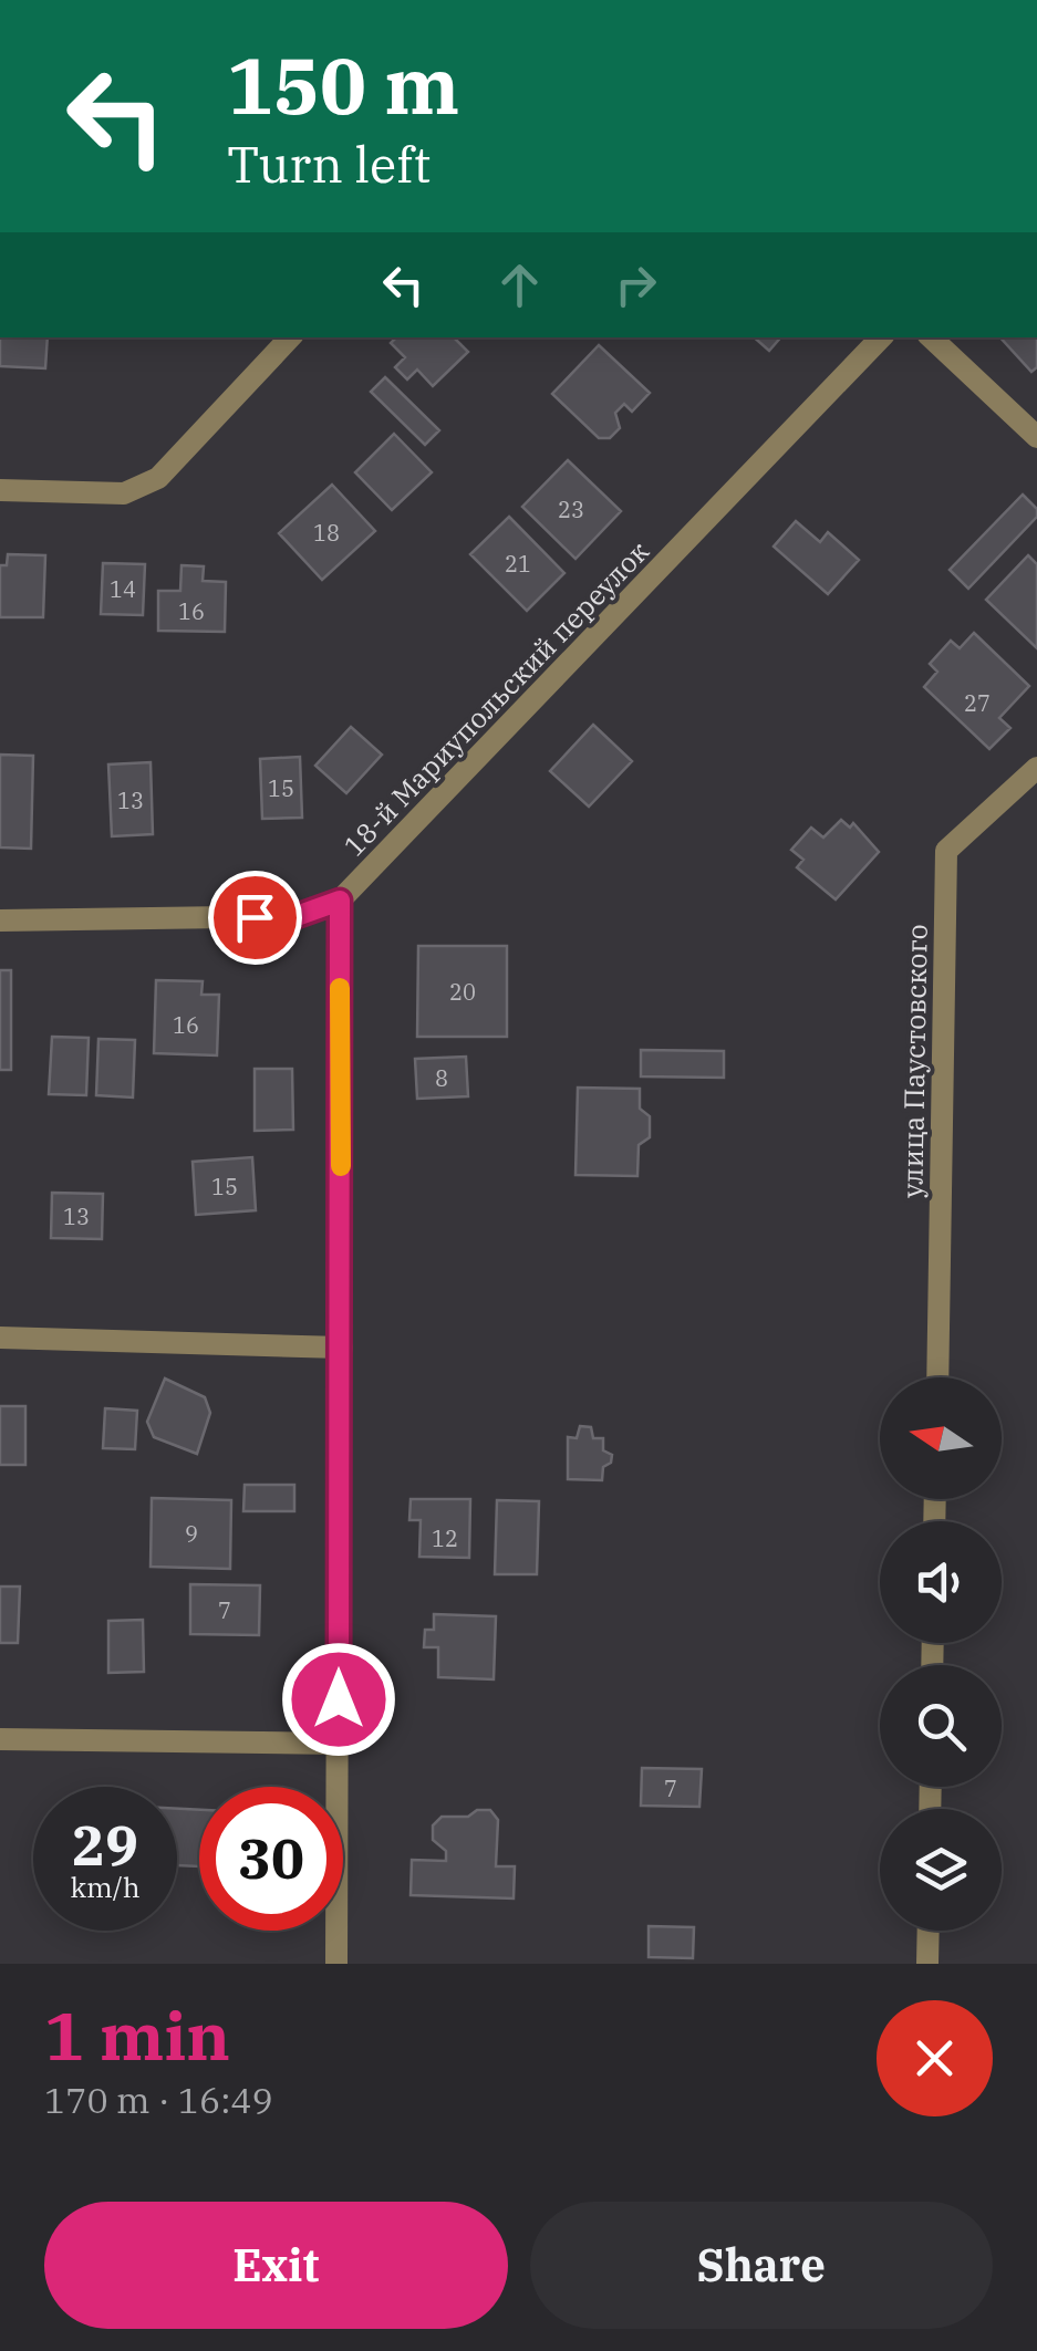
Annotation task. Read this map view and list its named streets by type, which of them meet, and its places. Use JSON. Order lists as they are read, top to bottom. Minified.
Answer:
{"streets":{"street":["18-й Мариупольский переулок","улица Паустовского"]},"house_numbers":["23","18","21","14","16","27","15","13","20","16","8","15","13","9","12","7","7"],"north":"left","page":{"turn":["150 m","Turn left"],"speed":"29 km/h","limit":"30","heading":["1 min","170 m · 16:49"],"buttons":["Exit","Share"]}}
